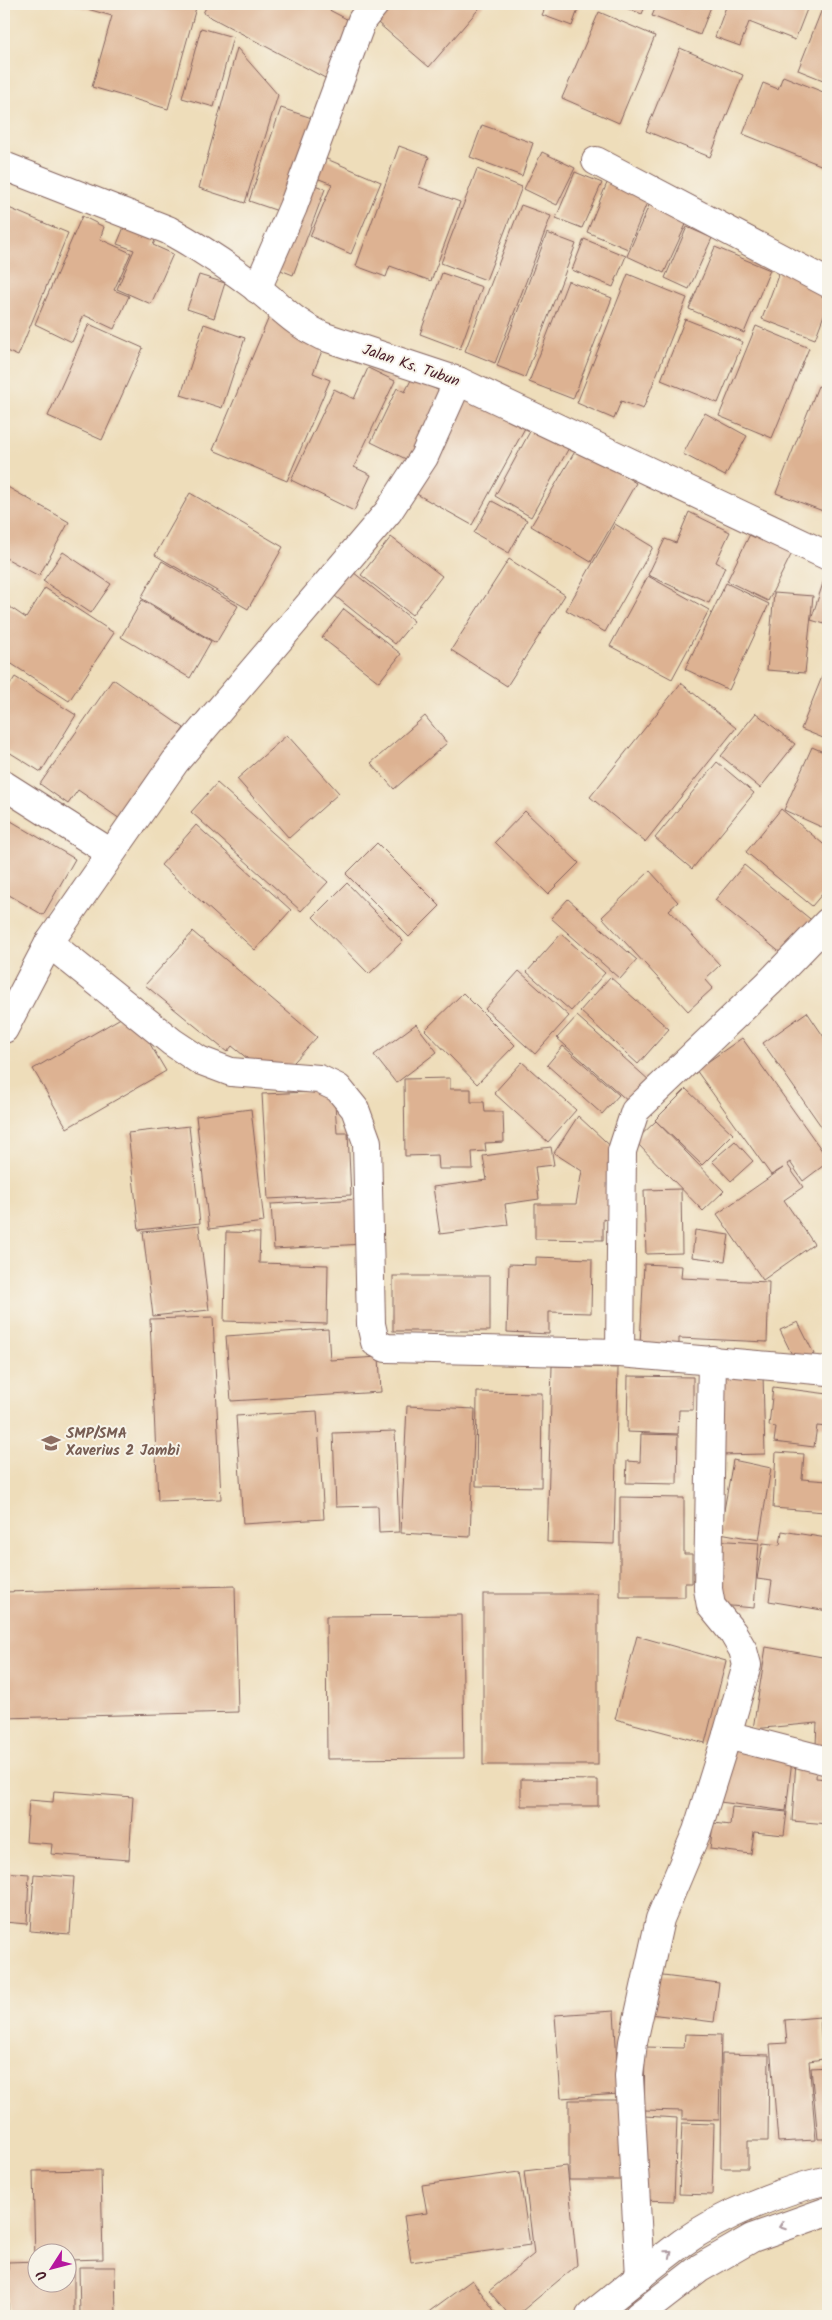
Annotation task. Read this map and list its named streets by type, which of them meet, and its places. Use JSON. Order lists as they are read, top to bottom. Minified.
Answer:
{"streets":{"street":["Jalan Ks. Tubun"]},"places":{"school or university":["SMP/SMA Xaverius 2 Jambi"]},"north":"bottom left"}
